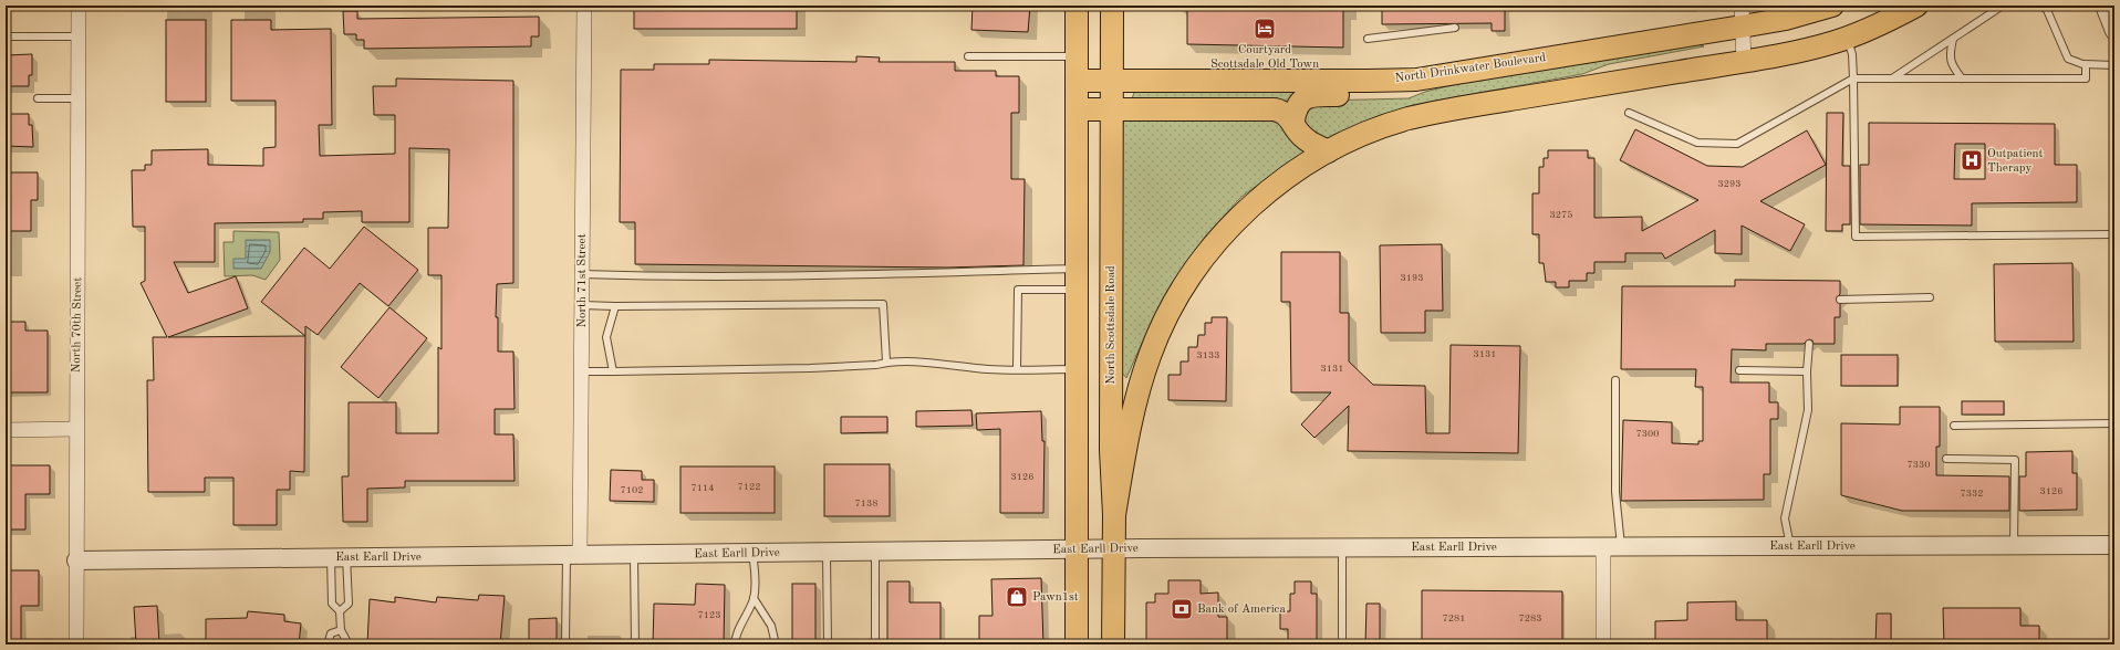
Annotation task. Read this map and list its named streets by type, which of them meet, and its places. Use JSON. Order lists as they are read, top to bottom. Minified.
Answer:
{"streets":{"main road":["North Drinkwater Boulevard","North Scottsdale Road"],"street":["North 71st Street","North 70th Street","East Earll Drive"]},"crossings":[["North Drinkwater Boulevard","North Scottsdale Road"],["North 71st Street","East Earll Drive"],["North 70th Street","East Earll Drive"],["North Scottsdale Road","East Earll Drive"]],"places":{"hotel":["Courtyard Scottsdale Old Town"],"hospital":["Outpatient Therapy"],"shop":["Pawn1st"],"bank":["Bank of America"]},"house_numbers":["3293","3275","3193","3131","3133","3131","7300","7330","3126","7122","7114","7102","3126","7332","7138","7123","7281","7283"]}
